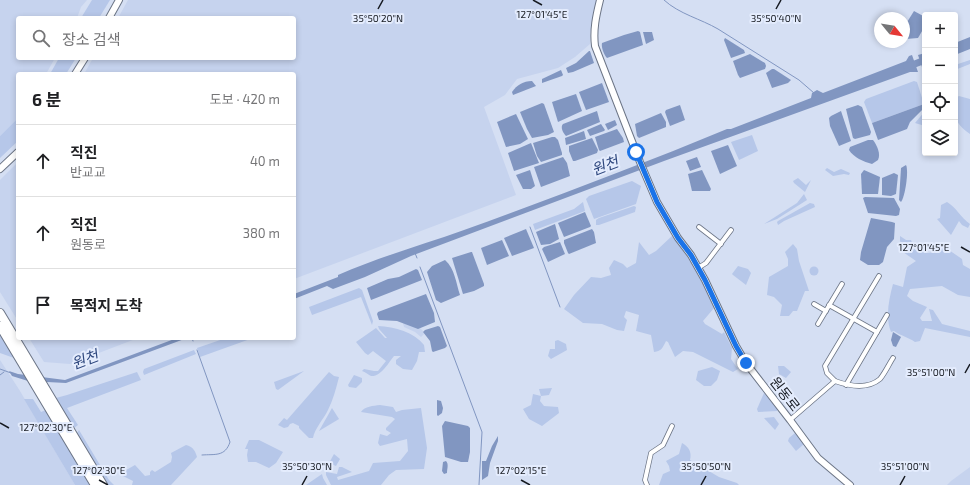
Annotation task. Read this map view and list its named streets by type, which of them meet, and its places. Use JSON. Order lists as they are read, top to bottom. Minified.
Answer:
{"streets":{"street":["원동로"]},"water":["원천"],"north":"bottom right","page":{"map_buttons":["+","−"],"search":"장소 검색","heading":["6 분","도보 · 420 m"],"list":[["직진","반교교","40 m"],["직진","원동로","380 m"],"목적지 도착"]},"coordinates":["127°01'45\"E","35°50'20\"N","35°50'40\"N","35°51'00\"N","127°02'30\"E","35°50'30\"N","35°50'50\"N","127°02'15\"E"]}
